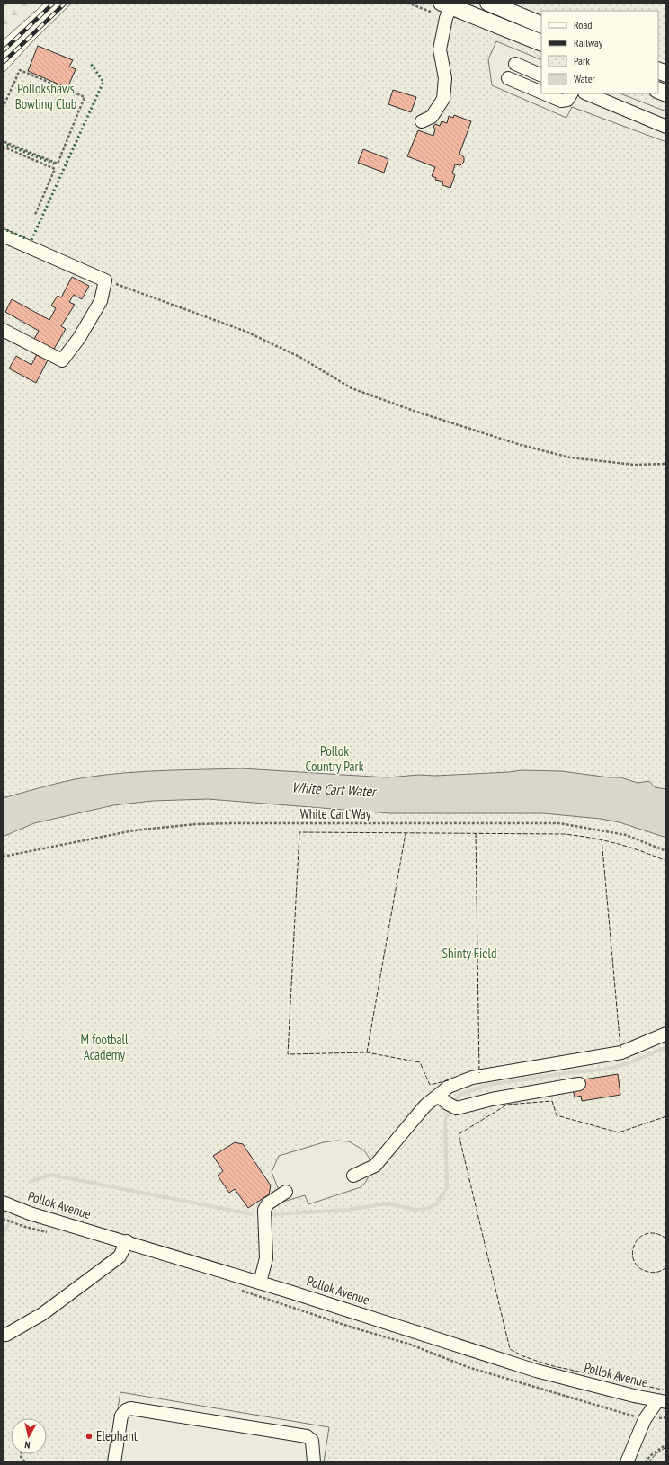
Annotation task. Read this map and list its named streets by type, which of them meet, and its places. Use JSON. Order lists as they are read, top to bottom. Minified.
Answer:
{"streets":{"street":["Pollok Avenue"],"path":["White Cart Way"]},"water":["White Cart Water"],"parks":["Pollokshaws Bowling Club","Pollok Country Park","Shinty Field","M football Academy"],"places":["Elephant"],"legend":["Road","Railway","Park","Water"],"north":"bottom"}
